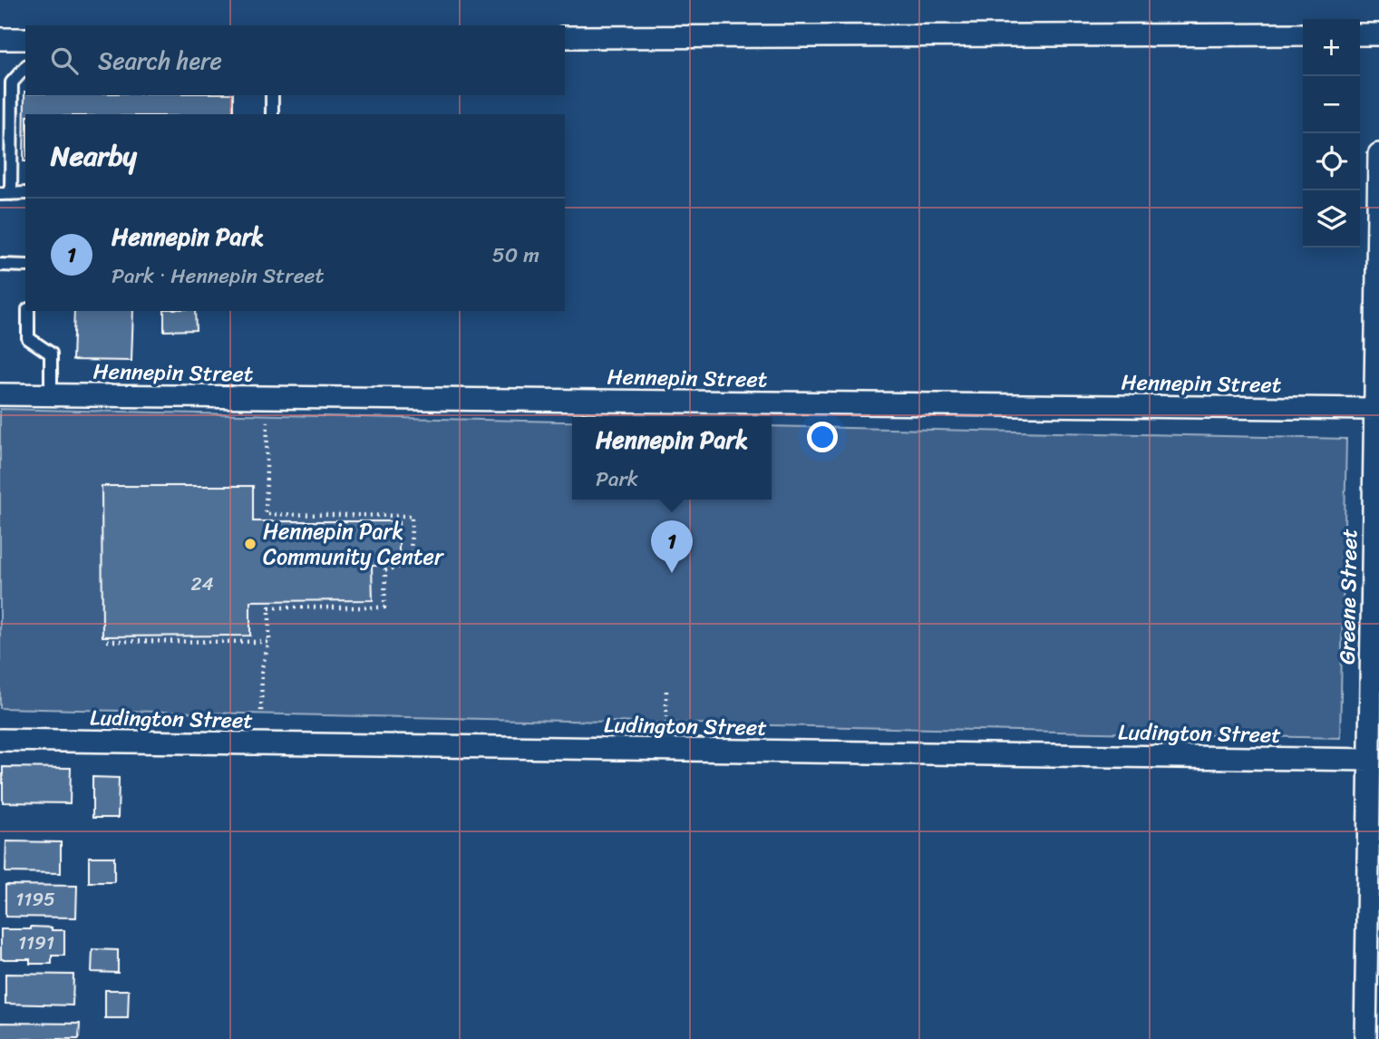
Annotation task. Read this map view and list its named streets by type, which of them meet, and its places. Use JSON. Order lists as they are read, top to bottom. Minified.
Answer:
{"streets":{"street":["Hennepin Street","Greene Street","Ludington Street"]},"crossings":[["Hennepin Street","Greene Street"],["Greene Street","Ludington Street"]],"places":["Hennepin Park Community Center"],"house_numbers":["24","1195","1191"],"page":{"map_buttons":["+","−"],"search":"Search here","heading":"Nearby","list":[{"mark":"1","name":"Hennepin Park","note":"Park · Hennepin Street","value":"50 m"}],"popup":["Hennepin Park","Park"],"pins":"1"}}
